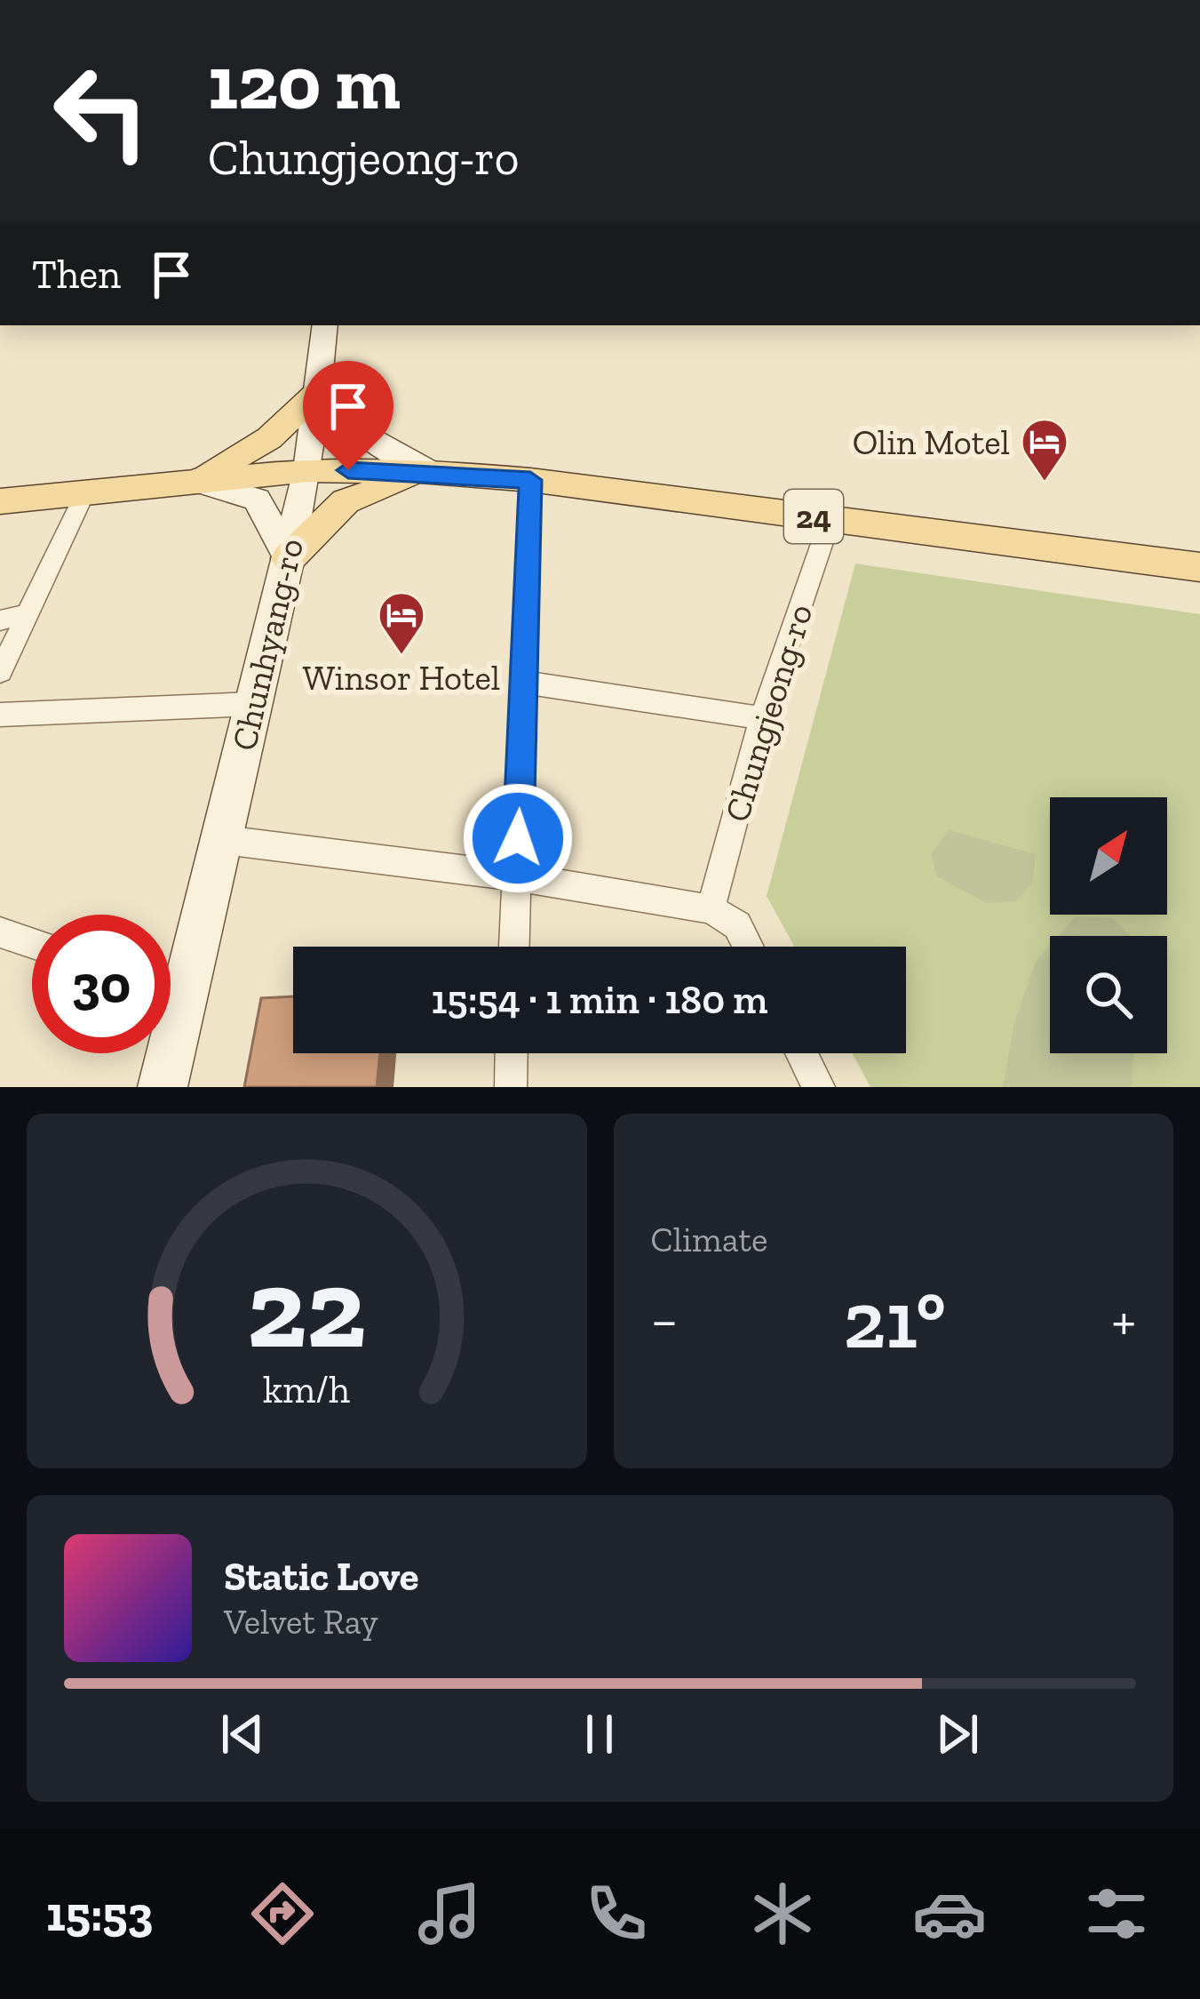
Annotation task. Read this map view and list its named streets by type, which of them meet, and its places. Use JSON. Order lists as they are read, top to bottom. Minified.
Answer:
{"streets":{"main road":["24"],"street":["Chunhyang-ro","Chungjeong-ro"]},"crossings":[["24","Chunhyang-ro"],["24","Chungjeong-ro"]],"places":{"hotel":["Olin Motel","Winsor Hotel"]},"north":"top right","page":{"turn":["120 m","Chungjeong-ro"],"then":"Then","limit":"30","trip":"15:54 · 1 min · 180 m","tile":"Climate","heat":["−","21°","+"],"song":["Static Love","Velvet Ray"],"tabs":"15:53","gauge":["22","km/h"]}}
